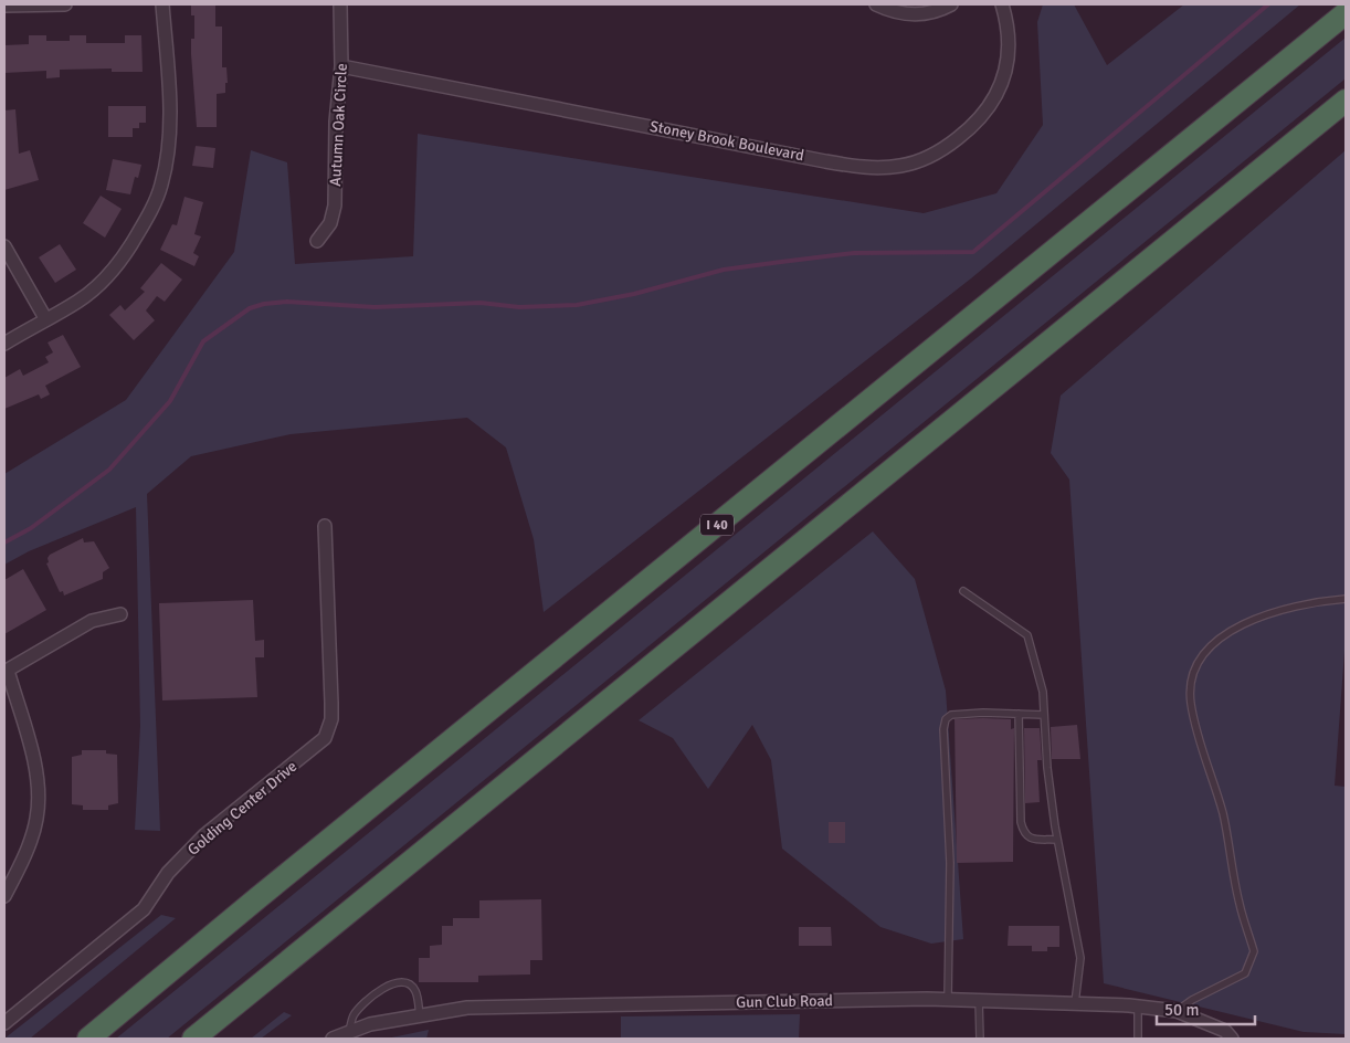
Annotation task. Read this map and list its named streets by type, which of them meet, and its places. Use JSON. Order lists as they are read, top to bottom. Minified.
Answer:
{"streets":{"highway":["I 40"],"street":["Autumn Oak Circle","Stoney Brook Boulevard","Golding Center Drive","Gun Club Road"]},"crossings":[["Autumn Oak Circle","Stoney Brook Boulevard"]],"scale_bar":"50 m"}
